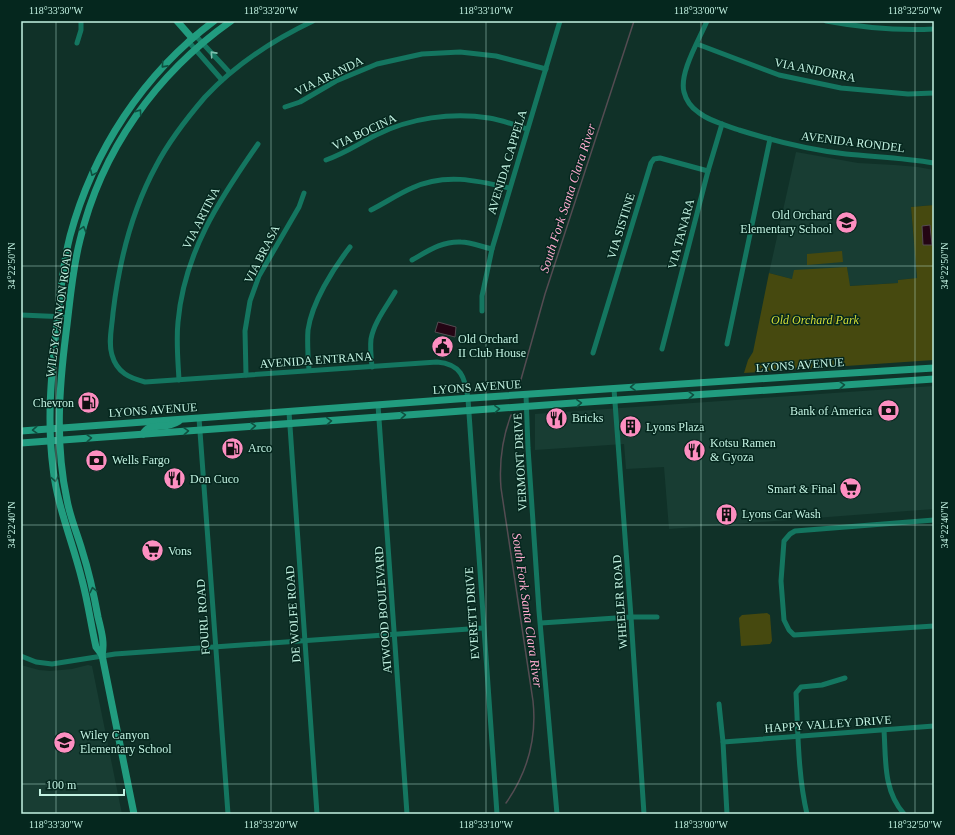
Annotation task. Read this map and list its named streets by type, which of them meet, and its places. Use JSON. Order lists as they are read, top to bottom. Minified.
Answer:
{"streets":{"main road":["WILEY CANYON ROAD","LYONS AVENUE"],"street":["VIA ANDORRA","VIA ARANDA","VIA BOCINA","AVENIDA RONDEL","AVENIDA CAPPELA","VIA ARTINA","VIA SISTINE","VIA TANARA","VIA BRASA","AVENIDA ENTRANA","VERMONT DRIVE","WHEELER ROAD","ATWOOD BOULEVARD","EVERETT DRIVE","DE WOLFE ROAD","FOURL ROAD","HAPPY VALLEY DRIVE"]},"crossings":[["VIA ANDORRA","AVENIDA RONDEL"],["VIA ARANDA","AVENIDA CAPPELA"],["VIA BOCINA","AVENIDA CAPPELA"],["AVENIDA RONDEL","VIA TANARA"],["VIA ARTINA","AVENIDA ENTRANA"],["VIA SISTINE","VIA TANARA"],["VIA BRASA","AVENIDA ENTRANA"],["WILEY CANYON ROAD","LYONS AVENUE"],["AVENIDA ENTRANA","LYONS AVENUE"],["AVENIDA ENTRANA","EVERETT DRIVE"],["LYONS AVENUE","VERMONT DRIVE"],["LYONS AVENUE","WHEELER ROAD"],["LYONS AVENUE","ATWOOD BOULEVARD"],["LYONS AVENUE","EVERETT DRIVE"],["LYONS AVENUE","DE WOLFE ROAD"],["LYONS AVENUE","FOURL ROAD"]],"water":["South Fork Santa Clara River"],"parks":["Old Orchard Park"],"places":{"school or university":["Old Orchard Elementary School","Wiley Canyon Elementary School"],"public building":["Old Orchard II Club House"],"fuel station":["Chevron","Arco"],"bank":["Bank of America","Wells Fargo"],"restaurant":["Bricks","Kotsu Ramen & Gyoza","Don Cuco"],"building":["Lyons Plaza","Lyons Car Wash"],"supermarket":["Smart & Final","Vons"]},"scale_bar":"100 m","coordinates":["118°33'30\"W","118°33'20\"W","118°33'10\"W","118°33'00\"W","118°32'50\"W","34°22'50\"N","34°22'40\"N"]}
